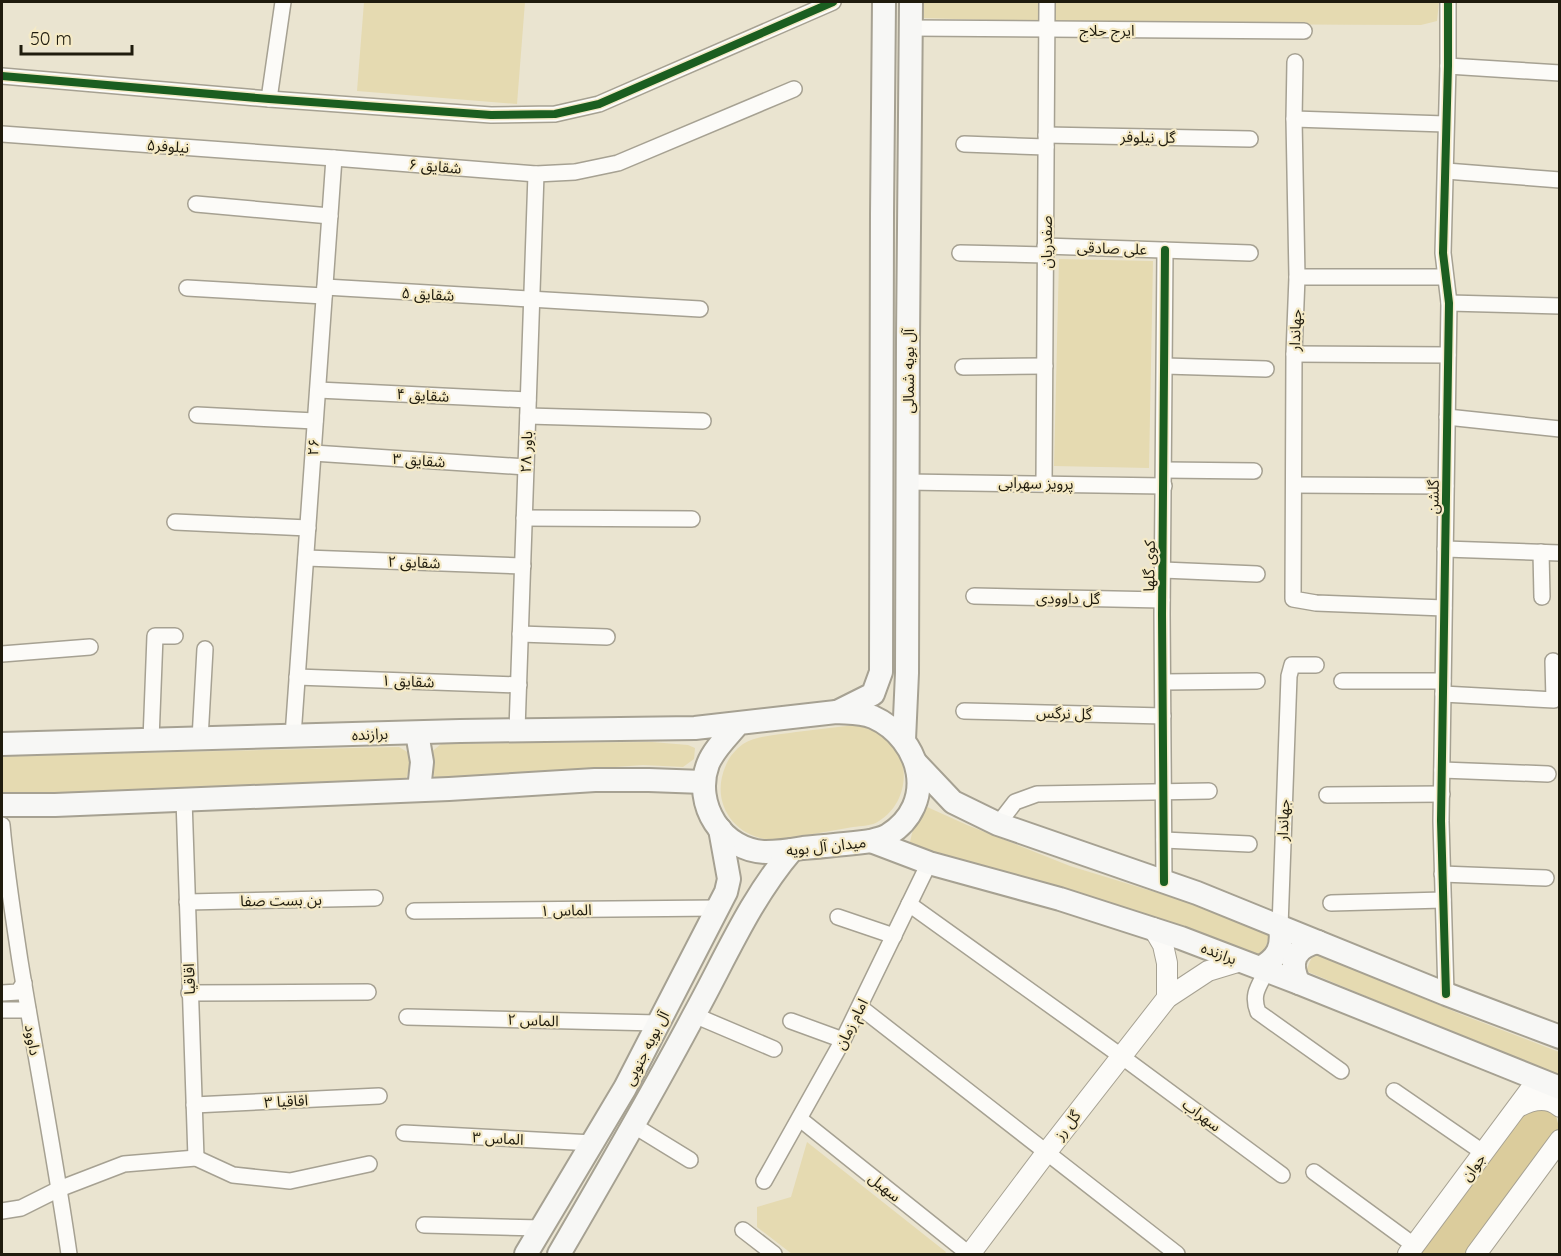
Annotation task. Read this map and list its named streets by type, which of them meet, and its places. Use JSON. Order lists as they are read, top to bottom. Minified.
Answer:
{"streets":{"main road":["آل بویه شمالی","برازنده","میدان آل بویه","آل بویه جنوبی"],"street":["ایرج حلاج","گل نیلوفر","نیلوفر۵","شقایق ۶","صفدریان","علی صادقی","شقایق ۵","جهاندار","شقایق ۴","۲۶","باور ۲۸","شقایق ۳","پرویز سهرابی","گلشن","شقایق ۲","کوی گلها","گل داوودی","شقایق ۱","گل نرگس","بن بست صفا","الماس ۱","اقاقیا","الماس ۲","امام زمان","داوود","اقاقیا ۳","سهراب","گل رز","الماس ۳","جوان","سهیل"]},"crossings":[["ایرج حلاج","صفدریان"],["ایرج حلاج","آل بویه شمالی"],["گل نیلوفر","صفدریان"],["نیلوفر۵","شقایق ۶"],["نیلوفر۵","۲۶"],["شقایق ۶","۲۶"],["شقایق ۶","باور ۲۸"],["صفدریان","علی صادقی"],["صفدریان","پرویز سهرابی"],["علی صادقی","کوی گلها"],["شقایق ۵","۲۶"],["شقایق ۵","باور ۲۸"],["جهاندار","گلشن"],["آل بویه شمالی","پرویز سهرابی"],["آل بویه شمالی","برازنده"],["آل بویه شمالی","میدان آل بویه"],["آل بویه شمالی","آل بویه جنوبی"],["شقایق ۴","۲۶"],["شقایق ۴","باور ۲۸"],["۲۶","شقایق ۳"],["۲۶","شقایق ۲"],["۲۶","شقایق ۱"],["۲۶","برازنده"],["باور ۲۸","شقایق ۳"],["باور ۲۸","شقایق ۲"],["باور ۲۸","شقایق ۱"],["باور ۲۸","برازنده"],["پرویز سهرابی","کوی گلها"],["کوی گلها","گل داوودی"],["کوی گلها","گل نرگس"],["برازنده","میدان آل بویه"],["برازنده","امام زمان"],["برازنده","آل بویه جنوبی"],["برازنده","گل رز"],["برازنده","جوان"],["میدان آل بویه","آل بویه جنوبی"],["بن بست صفا","اقاقیا"],["الماس ۱","آل بویه جنوبی"],["اقاقیا","اقاقیا ۳"],["الماس ۲","آل بویه جنوبی"],["امام زمان","سهراب"],["امام زمان","سهیل"],["آل بویه جنوبی","الماس ۳"],["سهراب","گل رز"],["گل رز","سهیل"]],"scale_bar":"50 m"}
